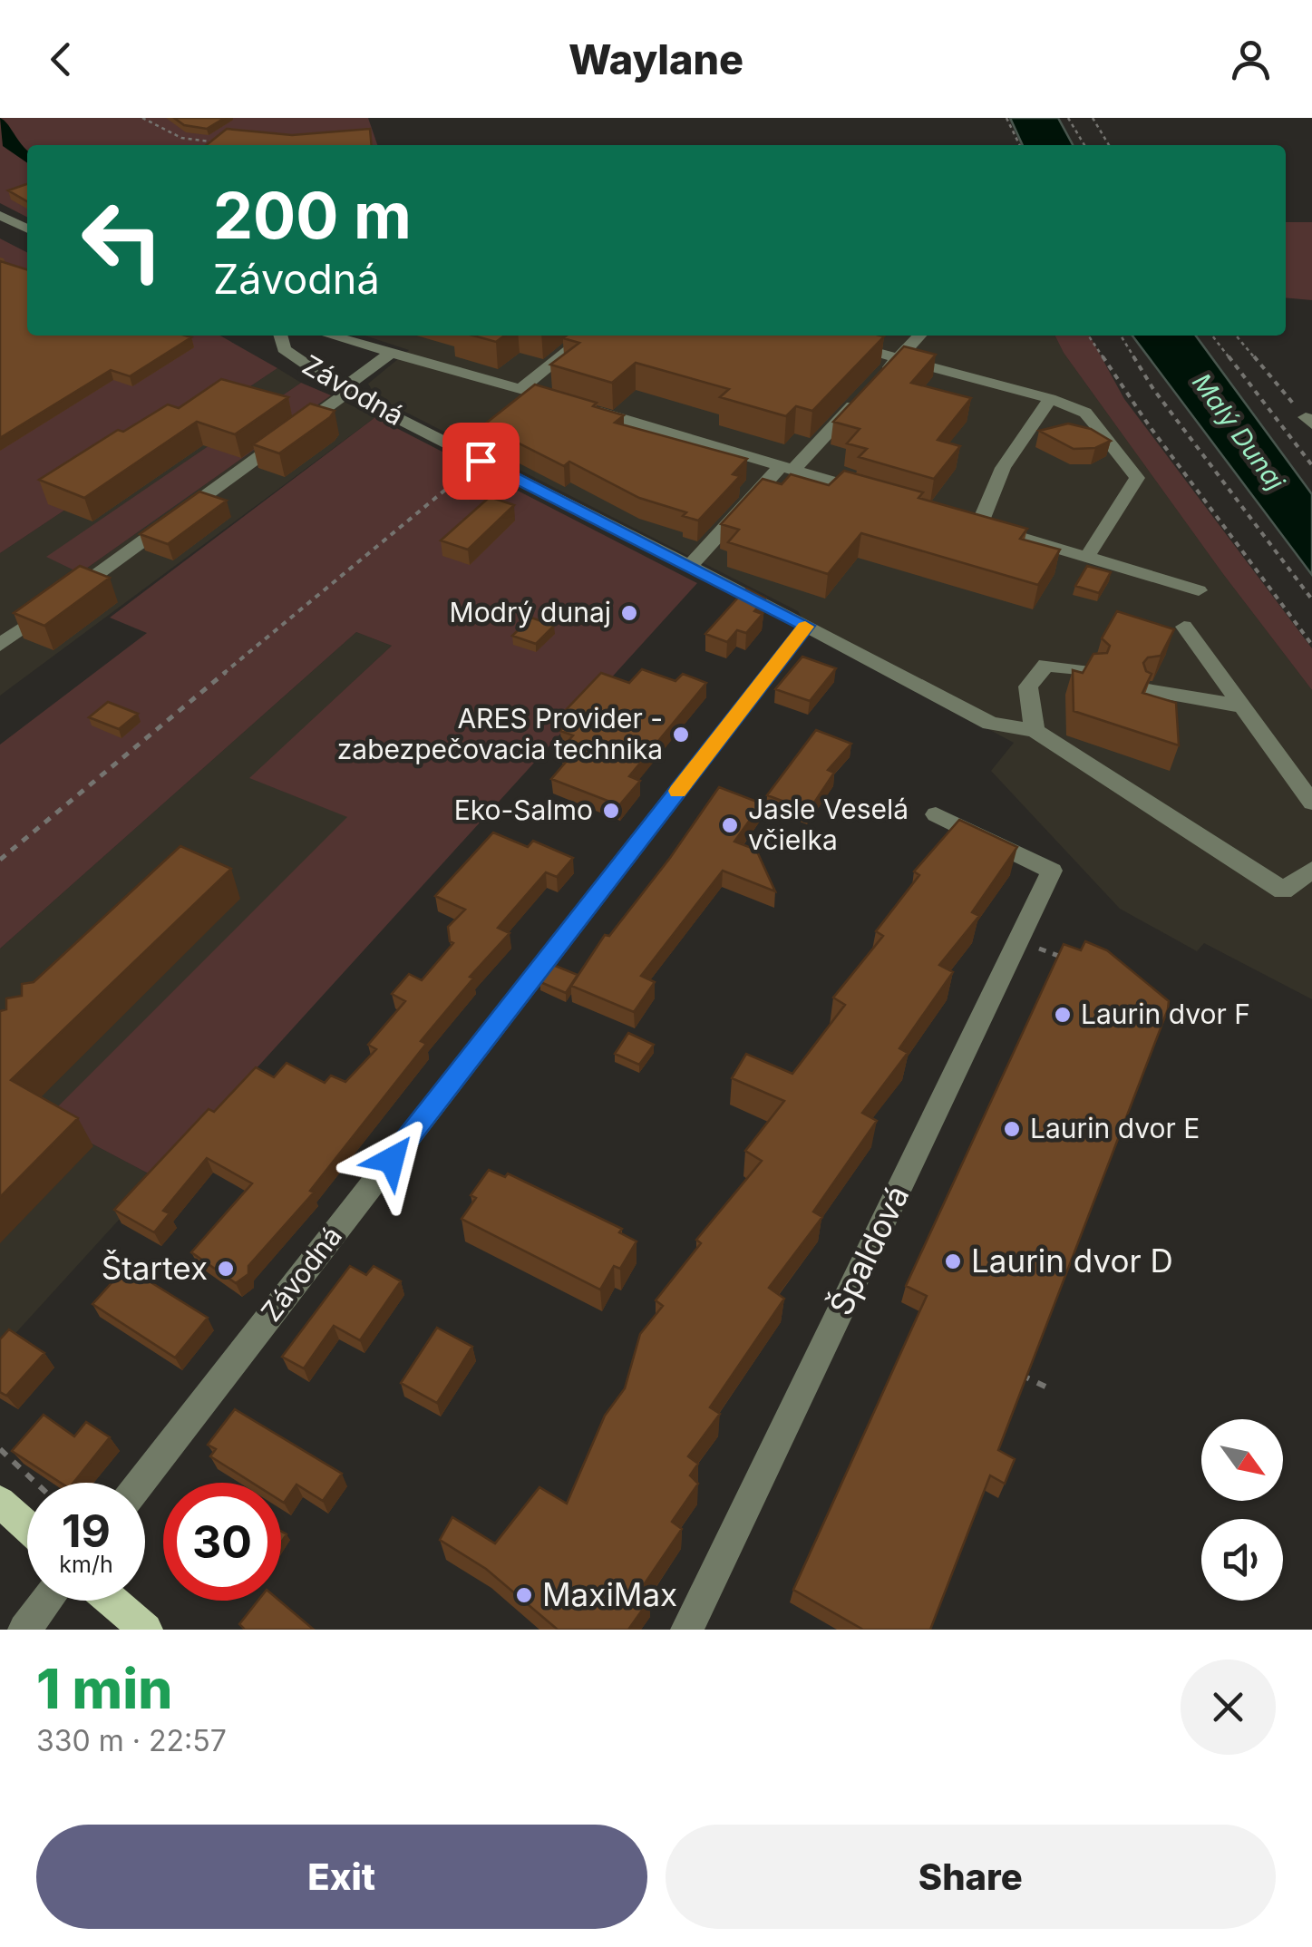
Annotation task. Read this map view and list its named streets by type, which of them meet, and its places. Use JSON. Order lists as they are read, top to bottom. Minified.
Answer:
{"streets":{"street":["Závodná","Špaldová"]},"water":["Malý Dunaj"],"places":["Modrý dunaj","ARES Provider - zabezpečovacia technika","Eko-Salmo","Jasle Veselá včielka","Laurin dvor F","Laurin dvor E","Laurin dvor D","Štartex","MaxiMax"],"north":"bottom right","page":{"header":"Waylane","turn":["200 m","Závodná"],"speed":"19 km/h","limit":"30","heading":["1 min","330 m · 22:57"],"buttons":["Exit","Share"]}}
